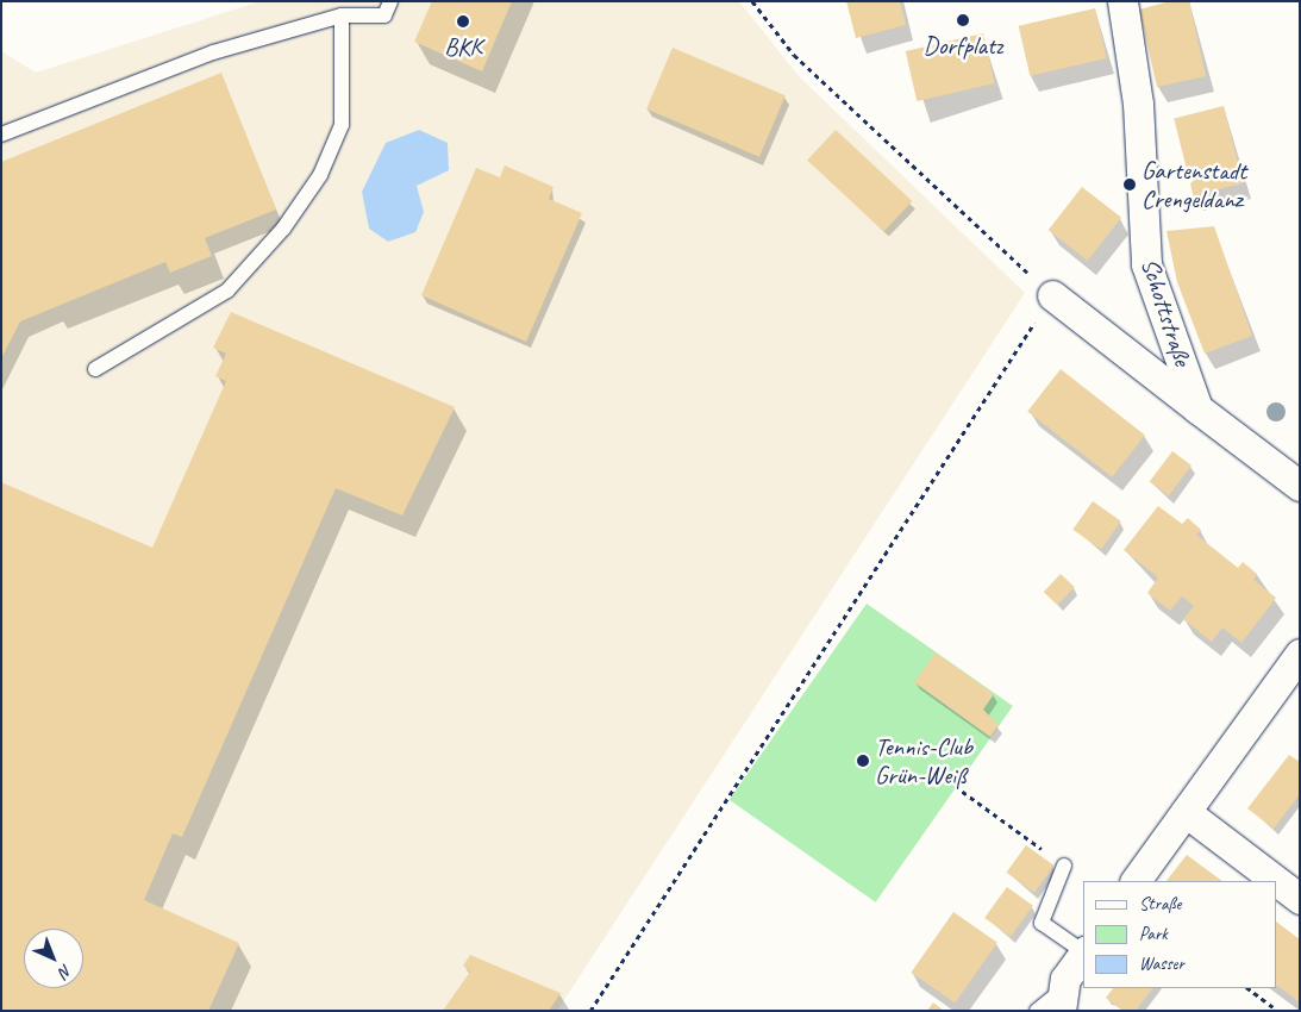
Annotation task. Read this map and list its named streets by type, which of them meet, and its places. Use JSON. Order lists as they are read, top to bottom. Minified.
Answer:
{"streets":{"street":["Schottstraße"]},"places":["Dorfplatz","BKK","Gartenstadt Crengeldanz","Tennis-Club Grün-Weiß"],"legend":["Straße","Park","Wasser"],"north":"bottom right"}
